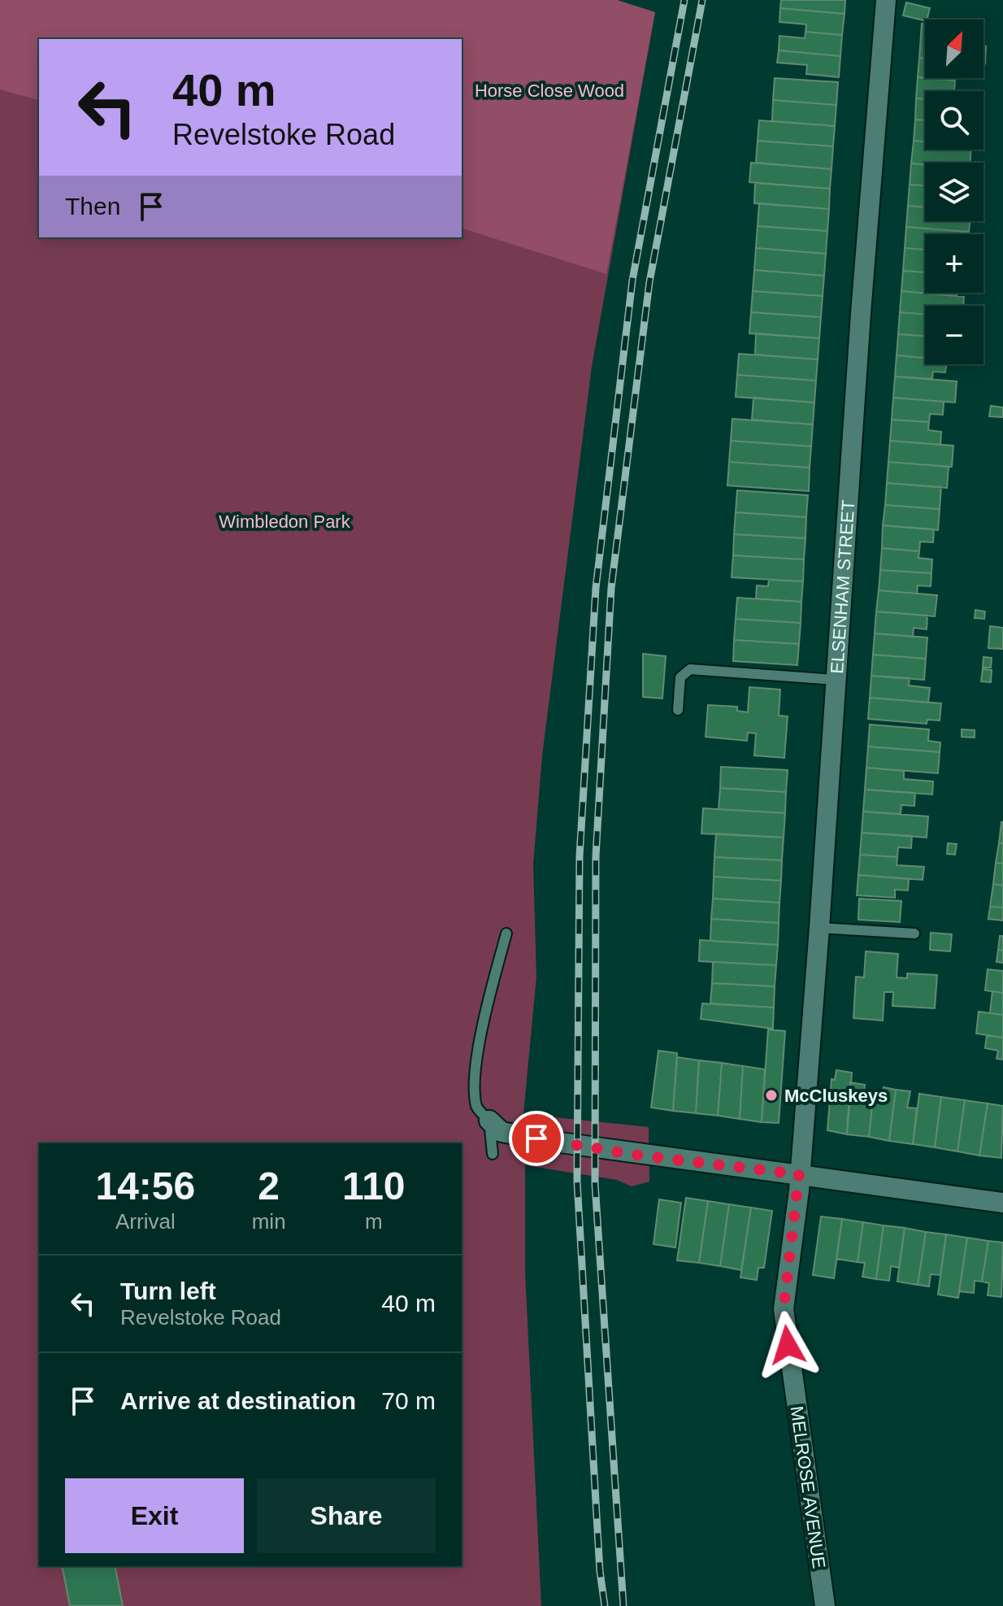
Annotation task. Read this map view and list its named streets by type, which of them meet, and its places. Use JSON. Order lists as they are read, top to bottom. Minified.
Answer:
{"streets":{"street":["ELSENHAM STREET","MELROSE AVENUE"]},"crossings":[["ELSENHAM STREET","MELROSE AVENUE"]],"parks":["Horse Close Wood","Wimbledon Park"],"places":["McCluskeys"],"north":"top right","page":{"map_buttons":["+","−"],"turn":["40 m","Revelstoke Road"],"then":"Then","eta":["14:56","Arrival","2","min","110","m"],"list":[{"name":"Turn left","note":"Revelstoke Road","value":"40 m"},{"name":"Arrive at destination","value":"70 m"}],"buttons":["Exit","Share"]}}
